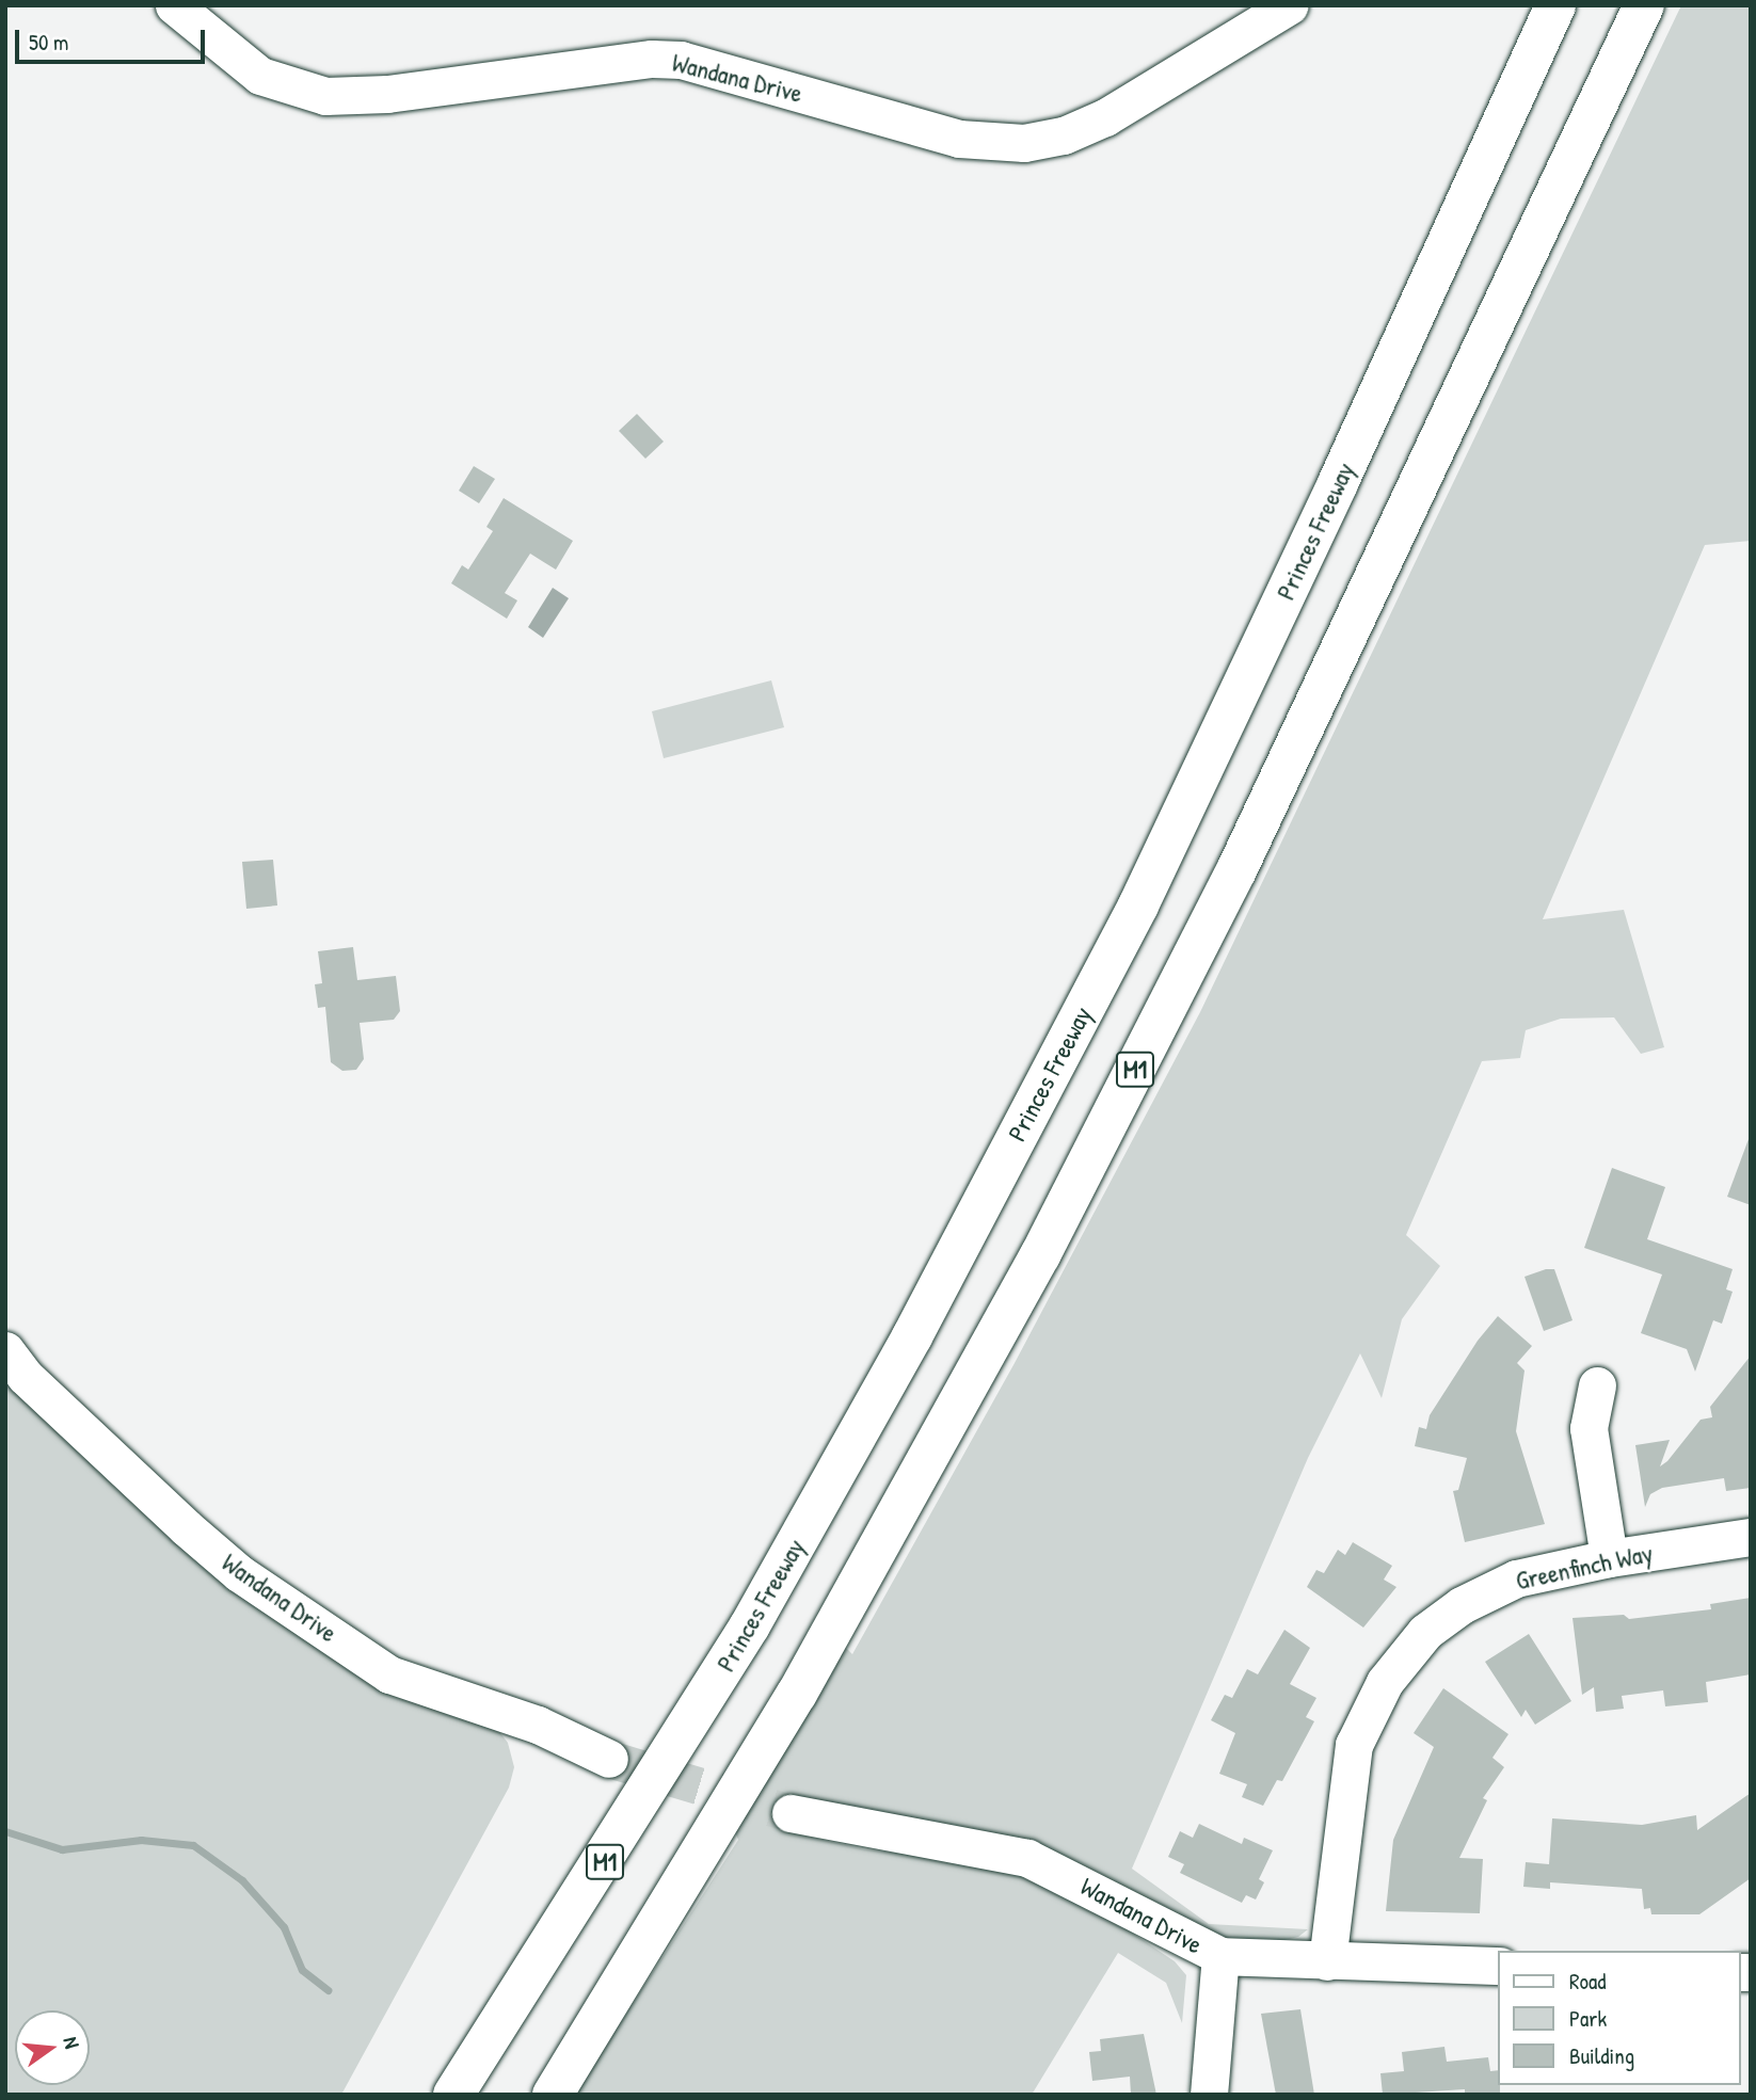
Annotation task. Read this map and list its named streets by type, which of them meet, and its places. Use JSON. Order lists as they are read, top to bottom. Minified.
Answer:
{"streets":{"highway":["Princes Freeway","M1"],"street":["Wandana Drive","Greenfinch Way"]},"crossings":[["Wandana Drive","Greenfinch Way"]],"legend":["Road","Park","Building"],"scale_bar":"50 m","north":"right"}
